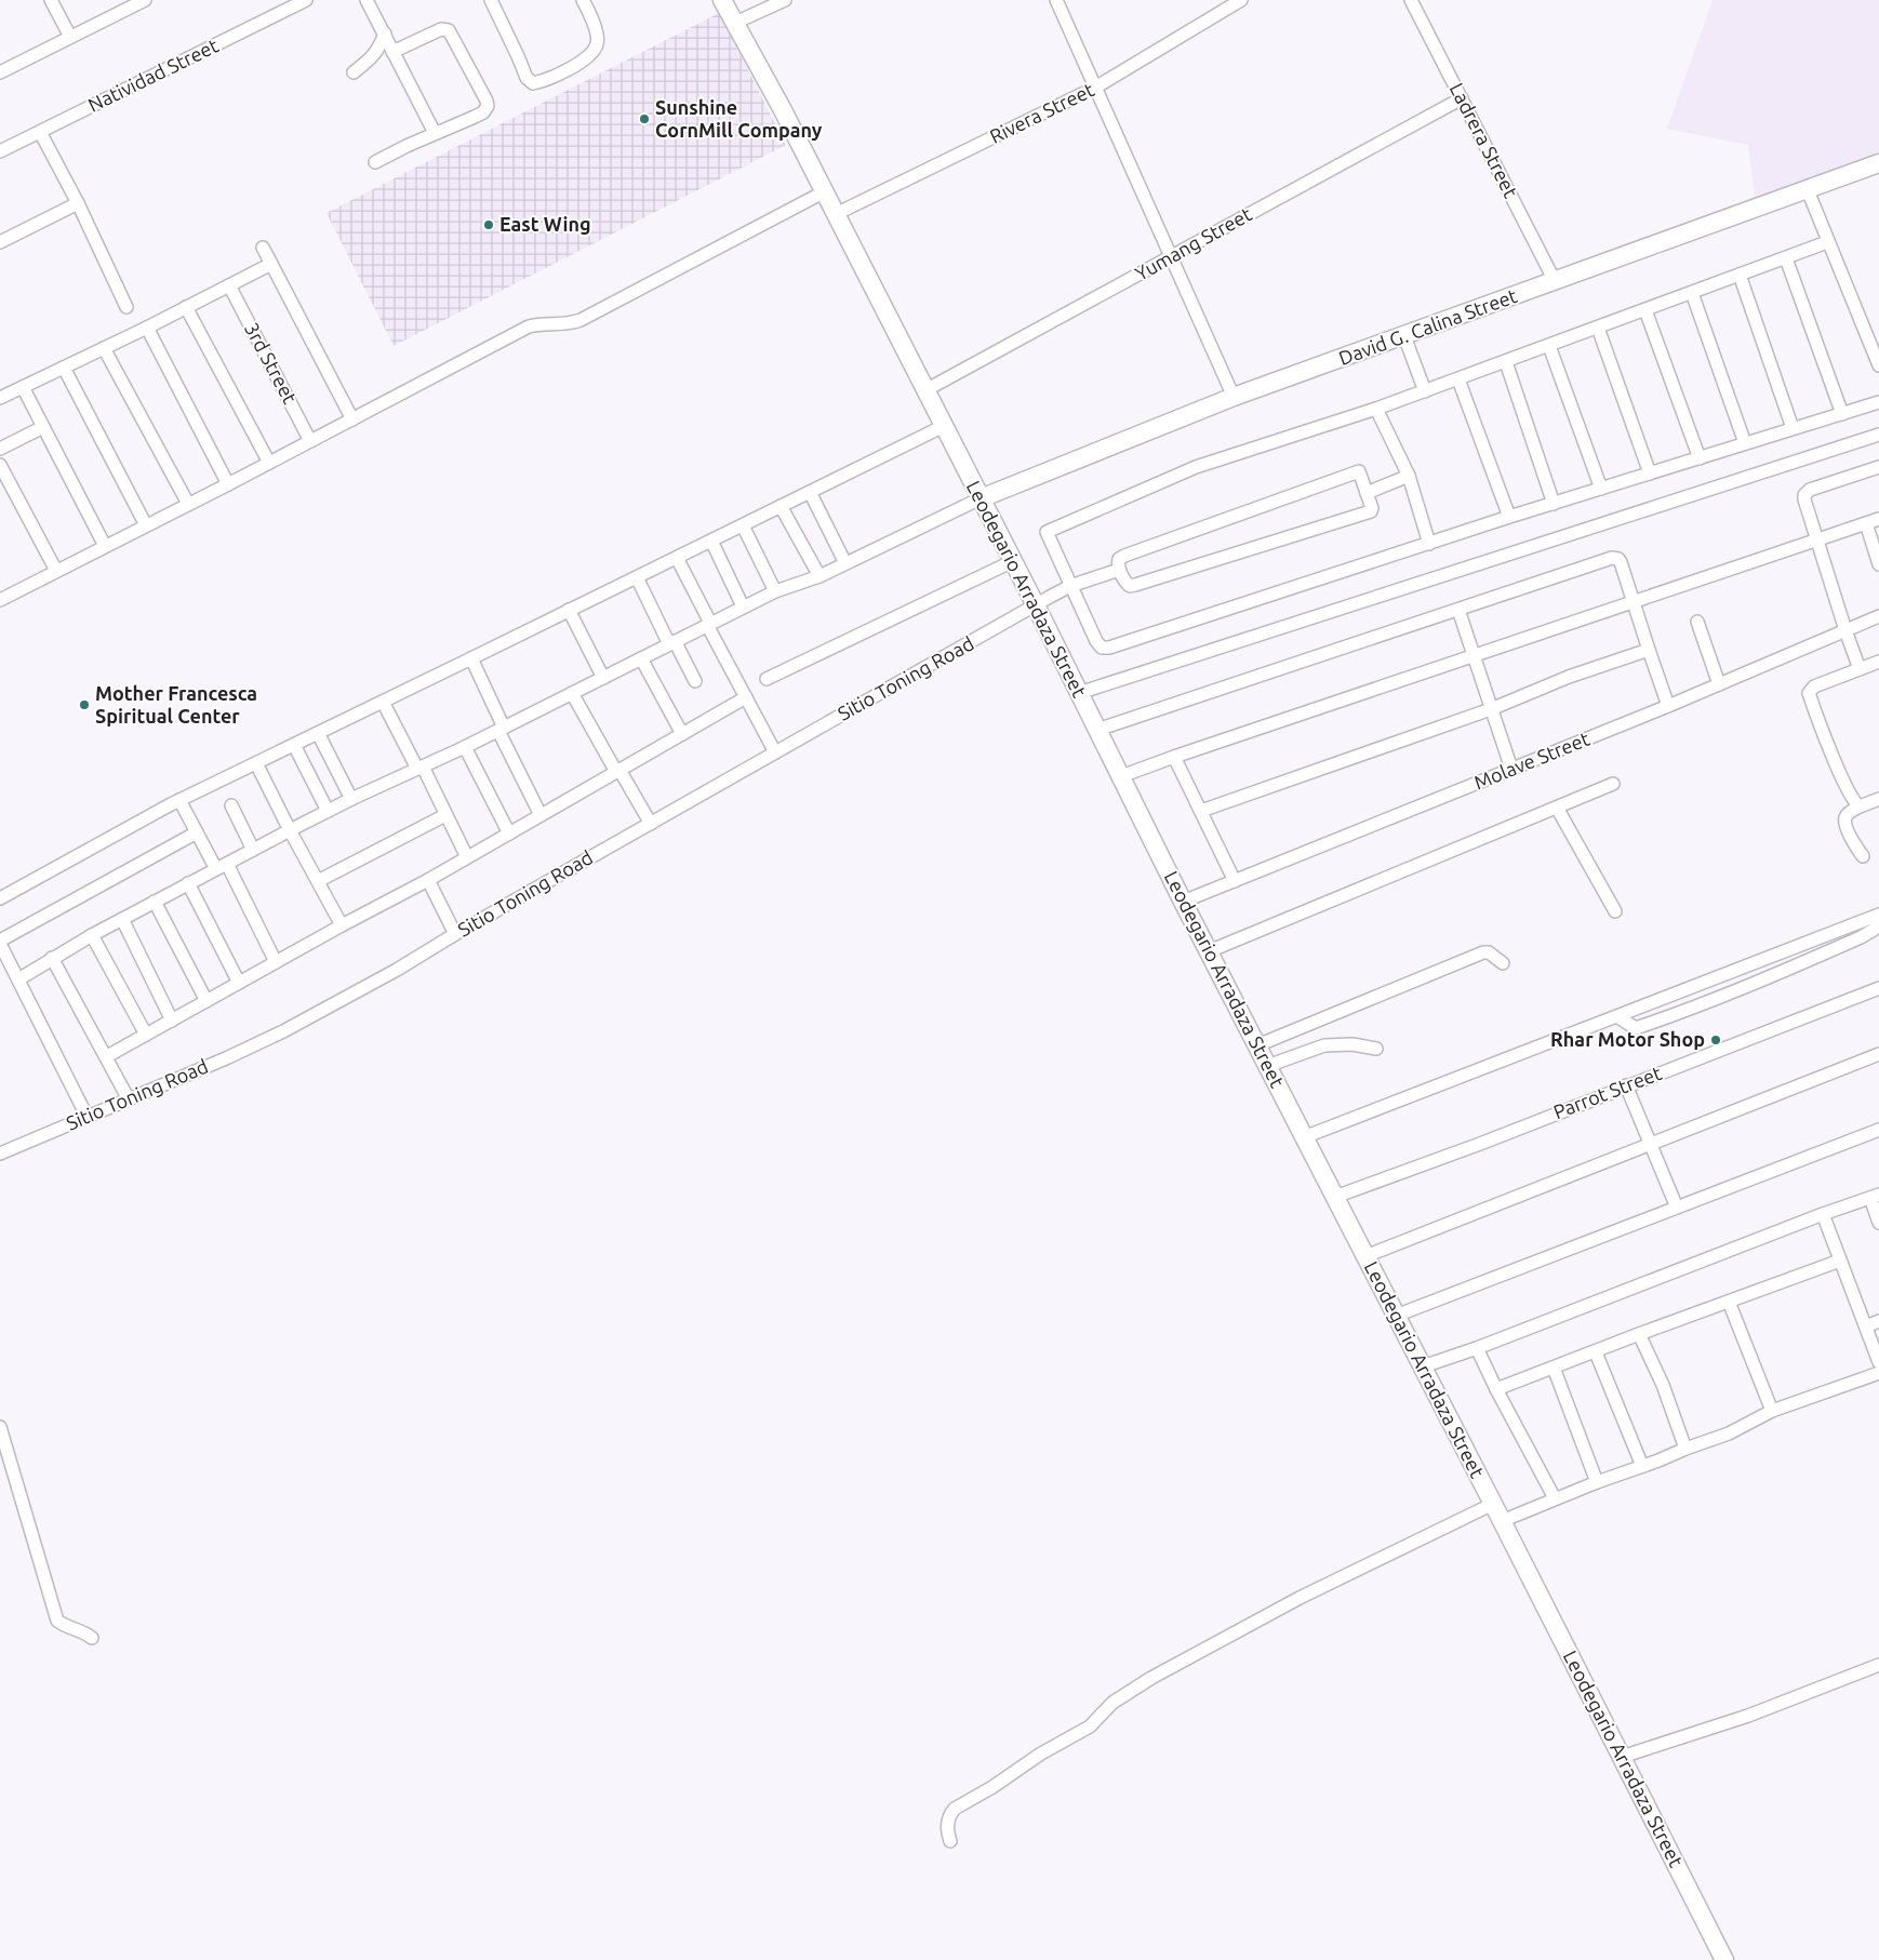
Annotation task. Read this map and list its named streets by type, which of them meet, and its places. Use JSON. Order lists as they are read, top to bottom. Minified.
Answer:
{"streets":{"street":["Natividad Street","Rivera Street","Ladrera Street","Yumang Street","David G. Calina Street","3rd Street","Leodegario Arradaza Street","Sitio Toning Road","Molave Street","Parrot Street"]},"crossings":[["Rivera Street","Leodegario Arradaza Street"],["Ladrera Street","Yumang Street"],["Ladrera Street","David G. Calina Street"],["Yumang Street","Leodegario Arradaza Street"],["David G. Calina Street","Leodegario Arradaza Street"],["Leodegario Arradaza Street","Sitio Toning Road"],["Leodegario Arradaza Street","Molave Street"],["Leodegario Arradaza Street","Parrot Street"]],"places":["Sunshine CornMill Company","East Wing","Mother Francesca Spiritual Center","Rhar Motor Shop"]}
